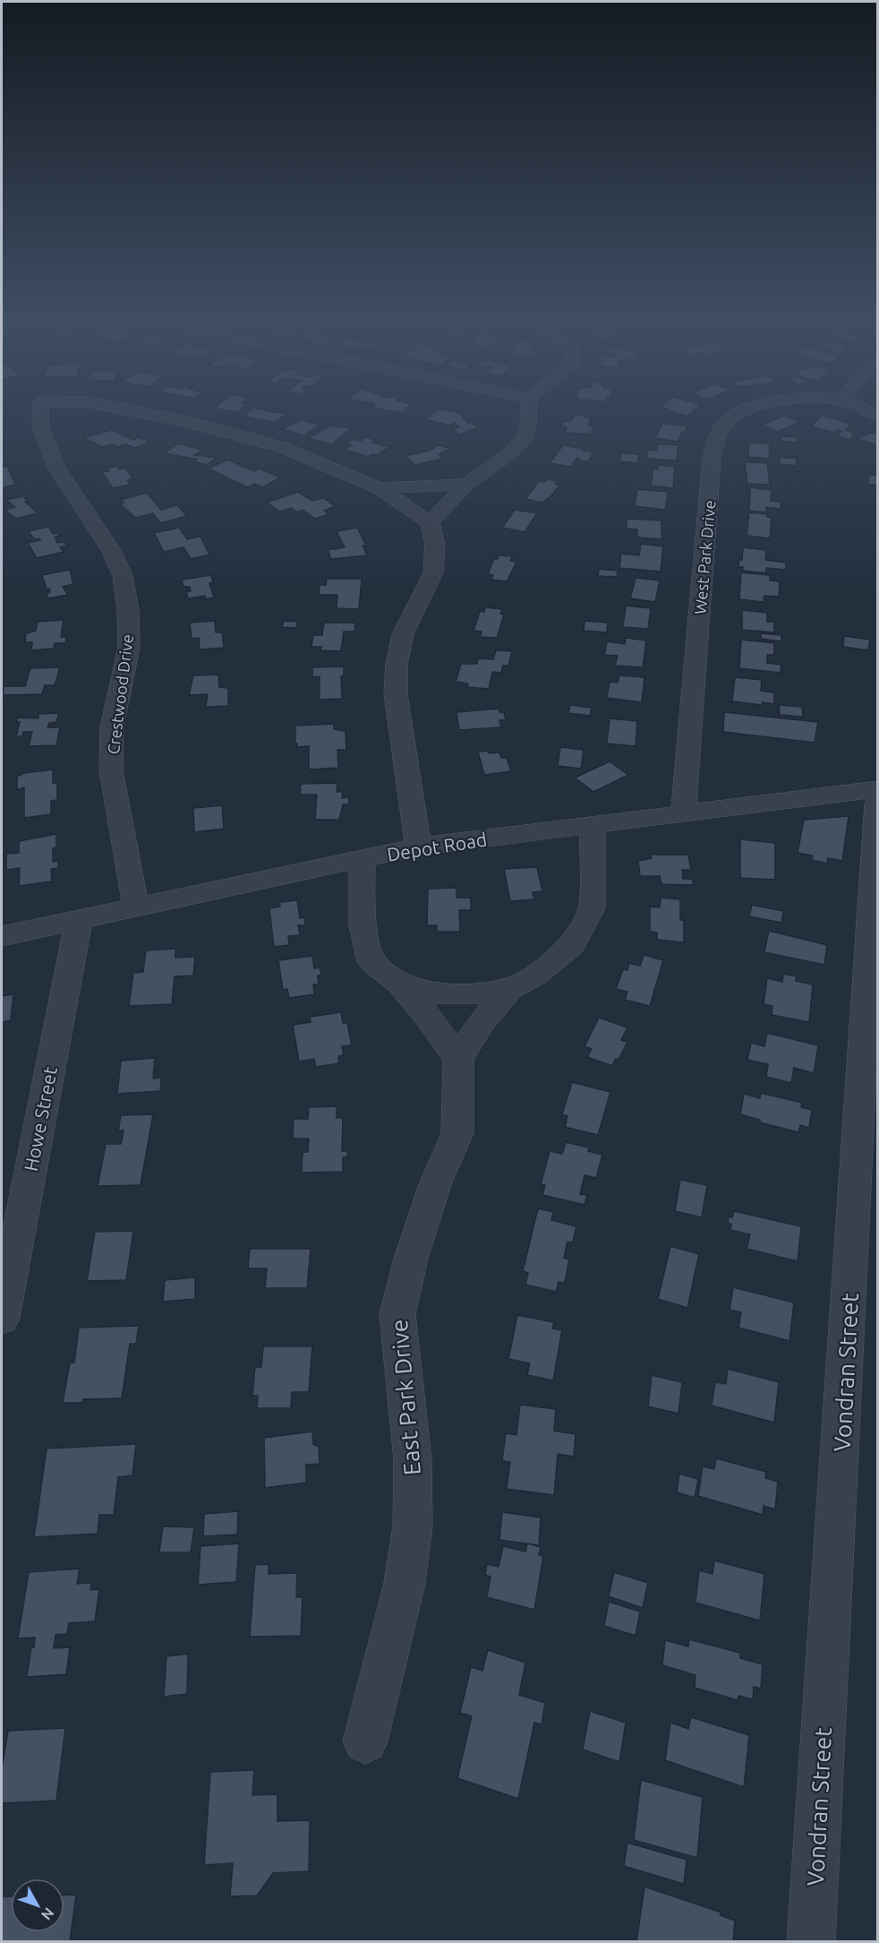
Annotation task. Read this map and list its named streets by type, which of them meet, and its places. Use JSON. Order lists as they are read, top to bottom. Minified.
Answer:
{"streets":{"street":["West Park Drive","Crestwood Drive","Depot Road","Howe Street","Vondran Street","East Park Drive"]},"crossings":[["West Park Drive","Depot Road"],["Crestwood Drive","Depot Road"],["Depot Road","Howe Street"],["Depot Road","East Park Drive"]],"north":"bottom right"}
